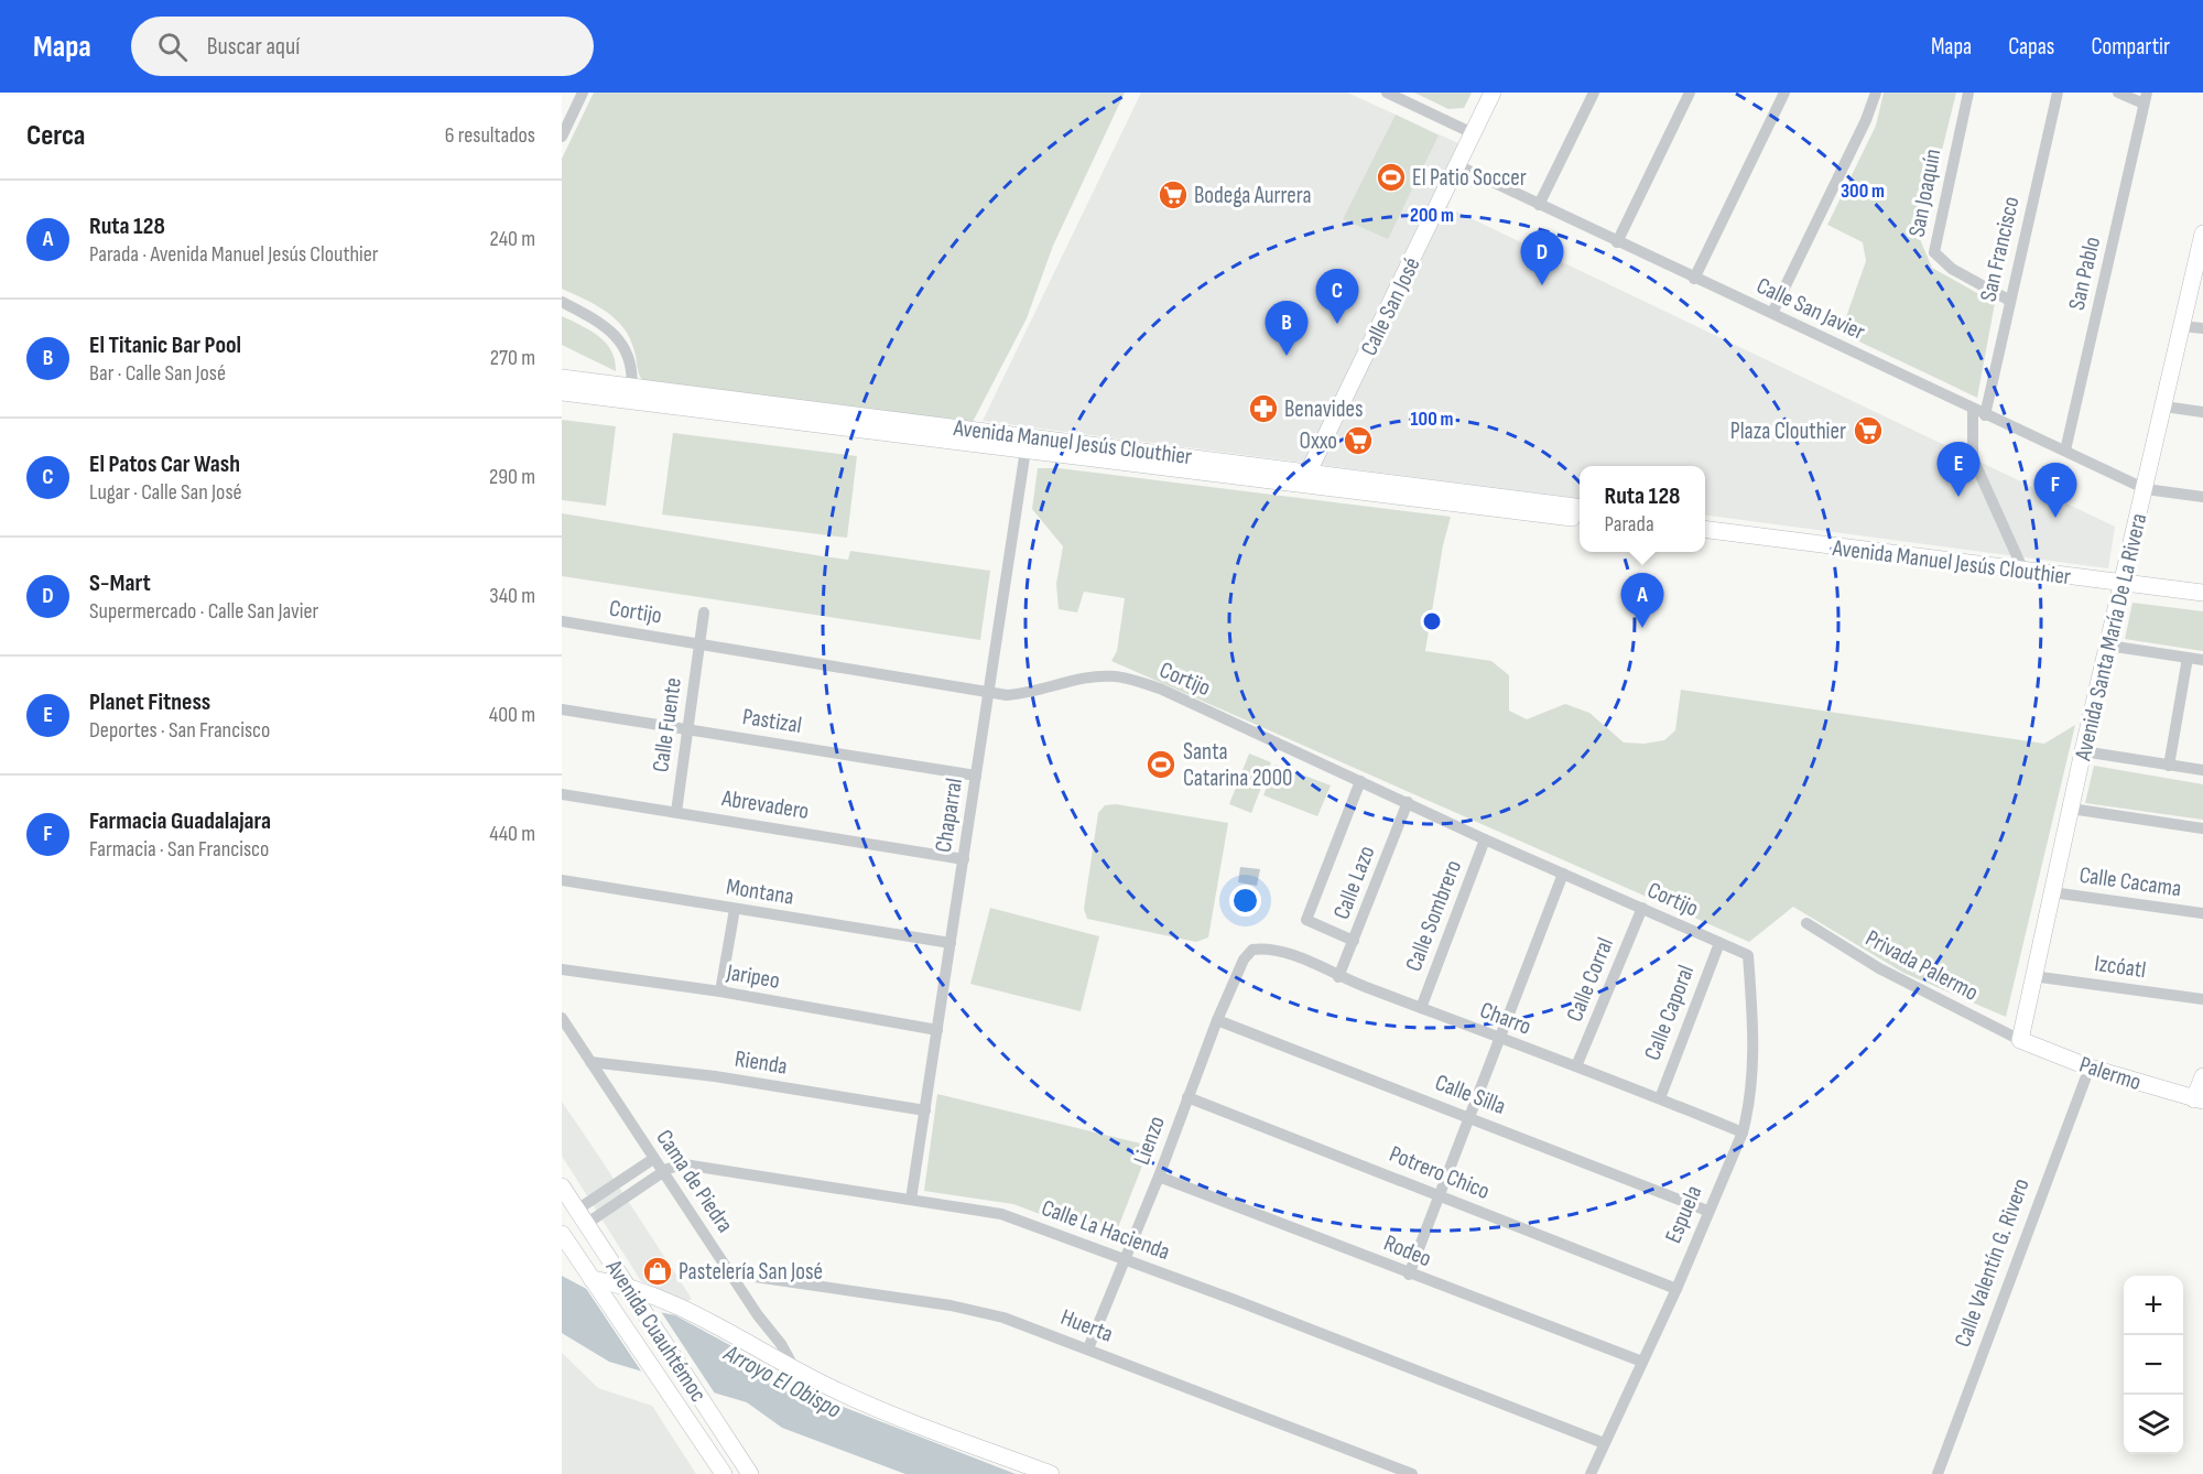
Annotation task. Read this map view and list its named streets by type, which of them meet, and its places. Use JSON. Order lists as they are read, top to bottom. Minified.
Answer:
{"streets":{"street":["San Joaquín","San Francisco","San Pablo","Calle San José","Calle San Javier","Avenida Manuel Jesús Clouthier","Cortijo","Avenida Santa María De La Rivera","Pastizal","Calle Fuente","Abrevadero","Chaparral","Calle Cacama","Calle Lazo","Montana","Calle Sombrero","Privada Palermo","Izcóatl","Jaripeo","Calle Corral","Calle Caporal","Charro","Rienda","Palermo","Calle Silla","Lienzo","Potrero Chico","Cama de Piedra","Espuela","Calle La Hacienda","Rodeo","Calle Valentín G. Rivero","Huerta","Avenida Cuauhtémoc"]},"crossings":[["San Joaquín","San Francisco"],["San Francisco","Calle San Javier"],["San Pablo","Calle San Javier"],["Calle San José","Calle San Javier"],["Calle San José","Avenida Manuel Jesús Clouthier"],["Calle San Javier","Avenida Santa María De La Rivera"],["Avenida Manuel Jesús Clouthier","Avenida Santa María De La Rivera"],["Avenida Manuel Jesús Clouthier","Chaparral"],["Cortijo","Calle Fuente"],["Cortijo","Chaparral"],["Cortijo","Calle Lazo"],["Cortijo","Calle Sombrero"],["Cortijo","Calle Corral"],["Cortijo","Calle Caporal"],["Cortijo","Espuela"],["Avenida Santa María De La Rivera","Calle Cacama"],["Avenida Santa María De La Rivera","Privada Palermo"],["Avenida Santa María De La Rivera","Izcóatl"],["Avenida Santa María De La Rivera","Palermo"],["Pastizal","Calle Fuente"],["Pastizal","Chaparral"],["Calle Fuente","Abrevadero"],["Abrevadero","Chaparral"],["Chaparral","Montana"],["Chaparral","Jaripeo"],["Chaparral","Rienda"],["Chaparral","Calle La Hacienda"],["Calle Lazo","Charro"],["Calle Sombrero","Charro"],["Privada Palermo","Palermo"],["Calle Corral","Charro"],["Calle Caporal","Charro"],["Charro","Lienzo"],["Charro","Espuela"],["Rienda","Cama de Piedra"],["Palermo","Calle Valentín G. Rivero"],["Calle Silla","Lienzo"],["Calle Silla","Espuela"],["Lienzo","Potrero Chico"],["Lienzo","Calle La Hacienda"],["Lienzo","Rodeo"],["Lienzo","Huerta"],["Potrero Chico","Espuela"],["Cama de Piedra","Calle La Hacienda"],["Cama de Piedra","Huerta"],["Espuela","Calle La Hacienda"],["Espuela","Rodeo"],["Calle La Hacienda","Avenida Cuauhtémoc"]],"water":["Arroyo El Obispo"],"places":{"sports":["El Patio Soccer","Santa Catarina 2000"],"supermarket":["Bodega Aurrera","Plaza Clouthier","Oxxo"],"pharmacy":["Benavides"],"shop":["Pastelería San José"]},"page":{"header":"Mapa","search":"Buscar aquí","nav":["Mapa","Capas","Compartir"],"heading":["Cerca","6 resultados"],"list":[{"mark":"A","name":"Ruta 128","note":"Parada · Avenida Manuel Jesús Clouthier","value":"240 m"},{"mark":"B","name":"El Titanic Bar Pool","note":"Bar · Calle San José","value":"270 m"},{"mark":"C","name":"El Patos Car Wash","note":"Lugar · Calle San José","value":"290 m"},{"mark":"D","name":"S-Mart","note":"Supermercado · Calle San Javier","value":"340 m"},{"mark":"E","name":"Planet Fitness","note":"Deportes · San Francisco","value":"400 m"},{"mark":"F","name":"Farmacia Guadalajara","note":"Farmacia · San Francisco","value":"440 m"}],"pins":["D","C","B","E","F","A"],"popup":["Ruta 128","Parada"],"map_buttons":["+","−"]},"rings":["300 m","200 m","100 m"]}
